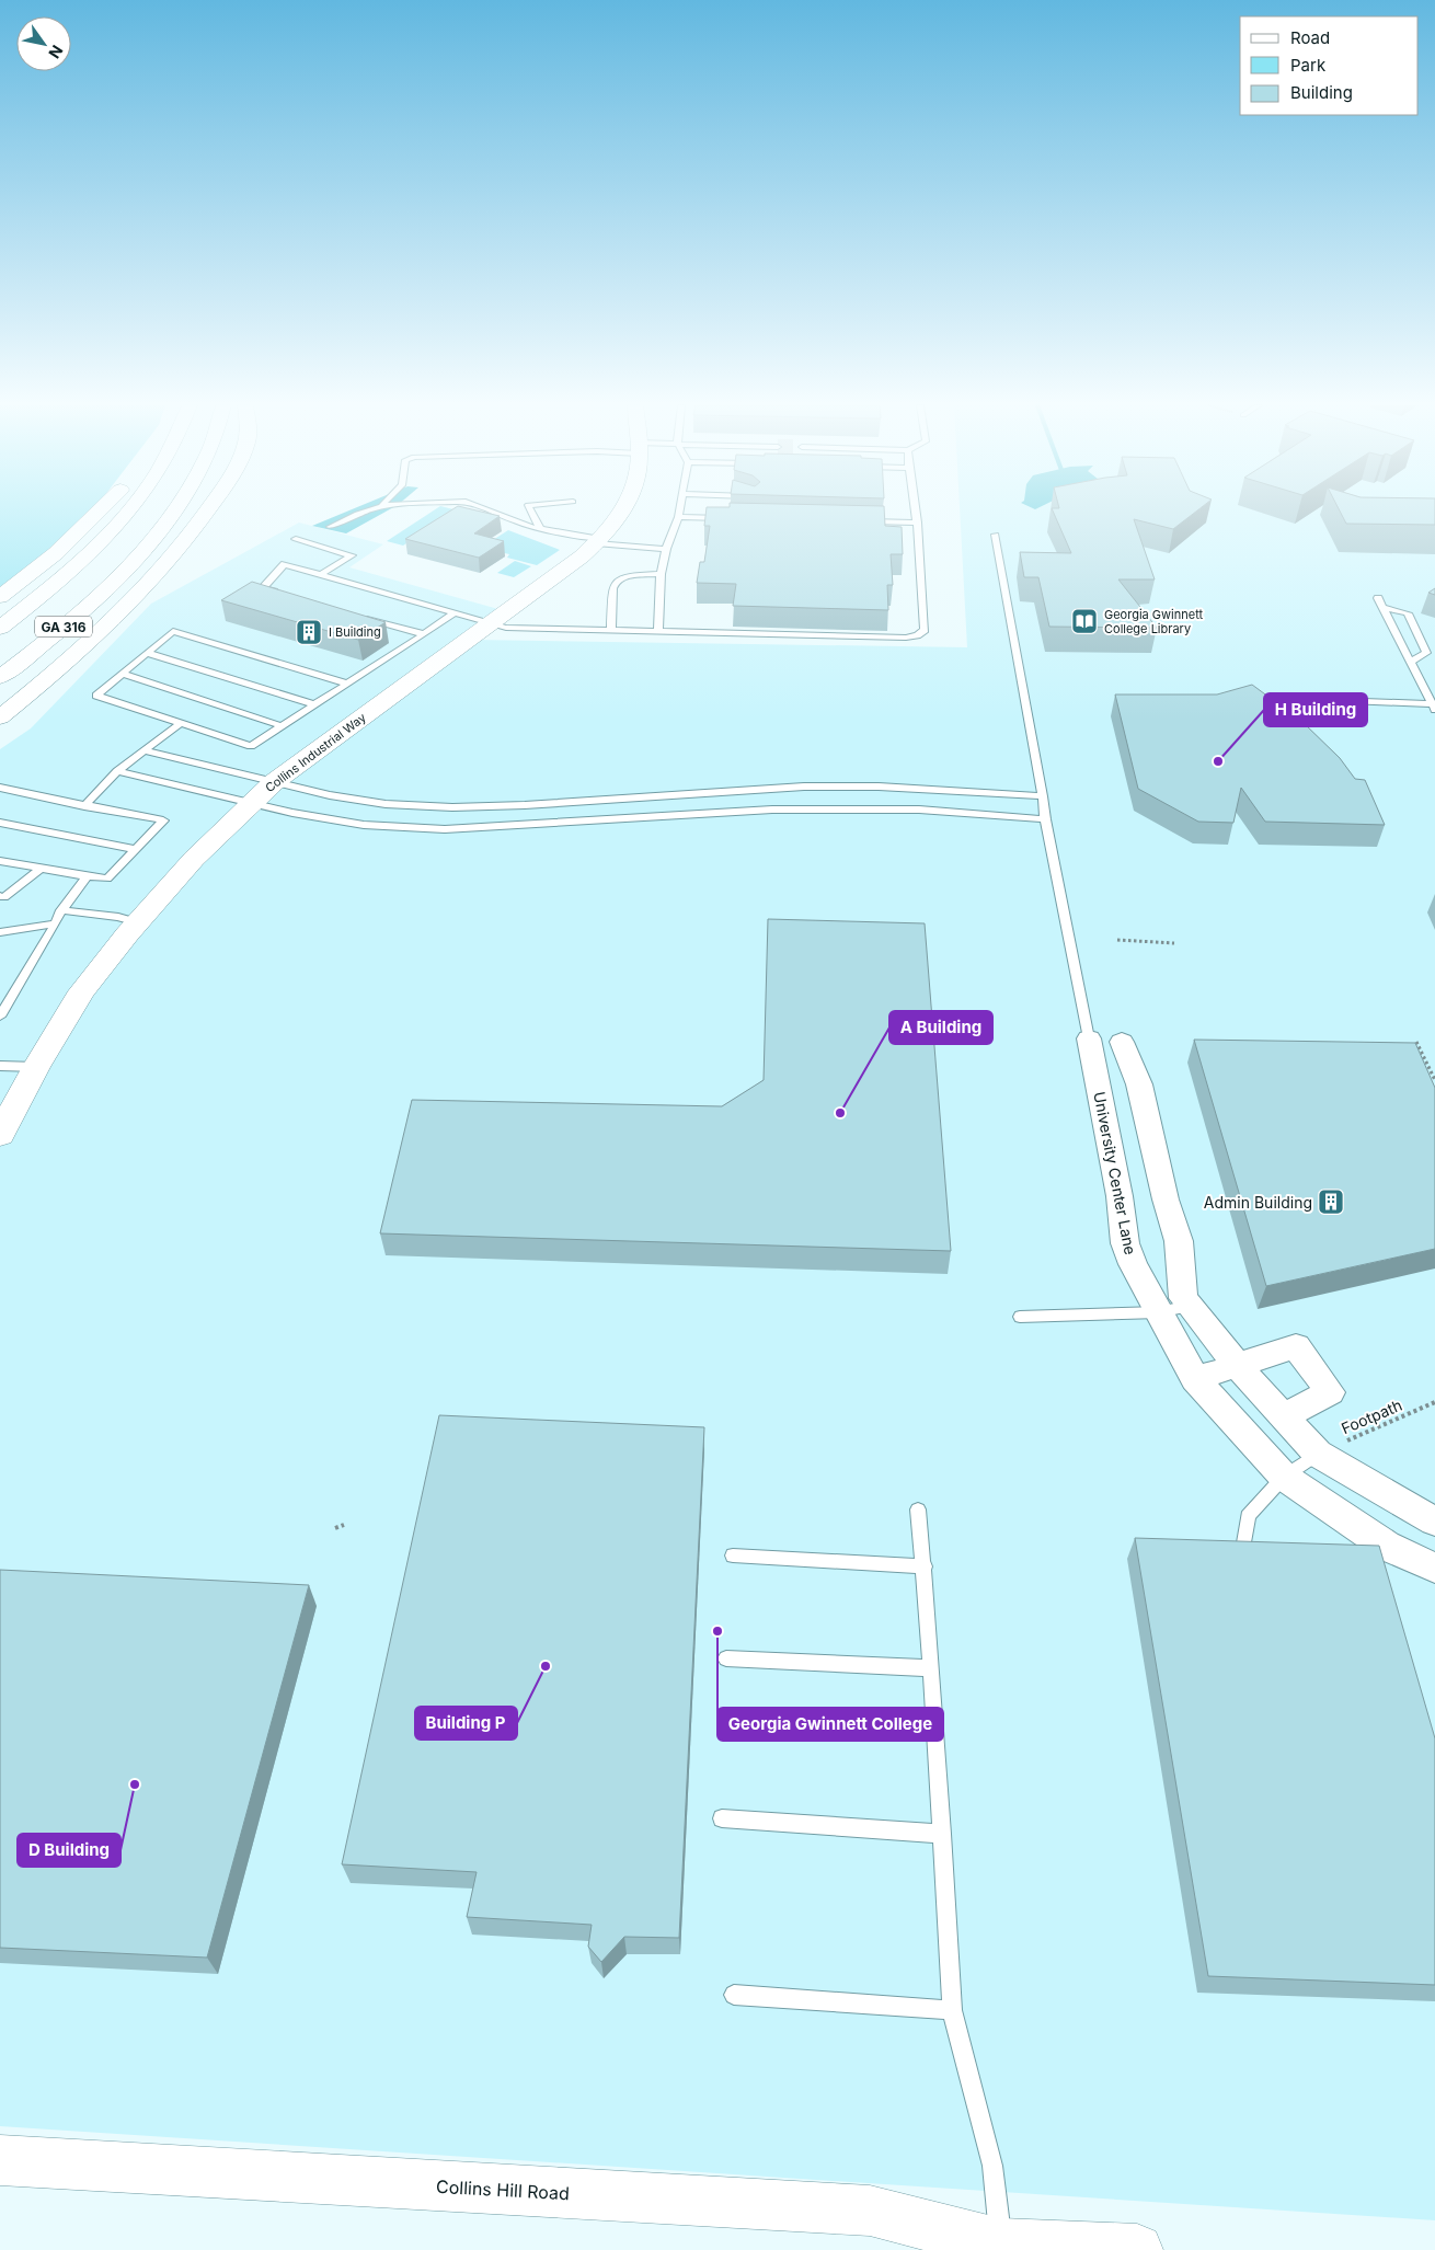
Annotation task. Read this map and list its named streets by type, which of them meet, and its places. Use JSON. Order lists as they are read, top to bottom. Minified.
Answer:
{"streets":{"main road":["GA 316","Collins Industrial Way","Collins Hill Road"],"street":["University Center Lane"],"path":["Footpath"]},"places":{"library":["Georgia Gwinnett College Library"],"building":["I Building","Admin Building"],"other":["H Building","A Building","Georgia Gwinnett College","Building P","D Building"]},"legend":["Road","Park","Building"],"north":"bottom right"}
